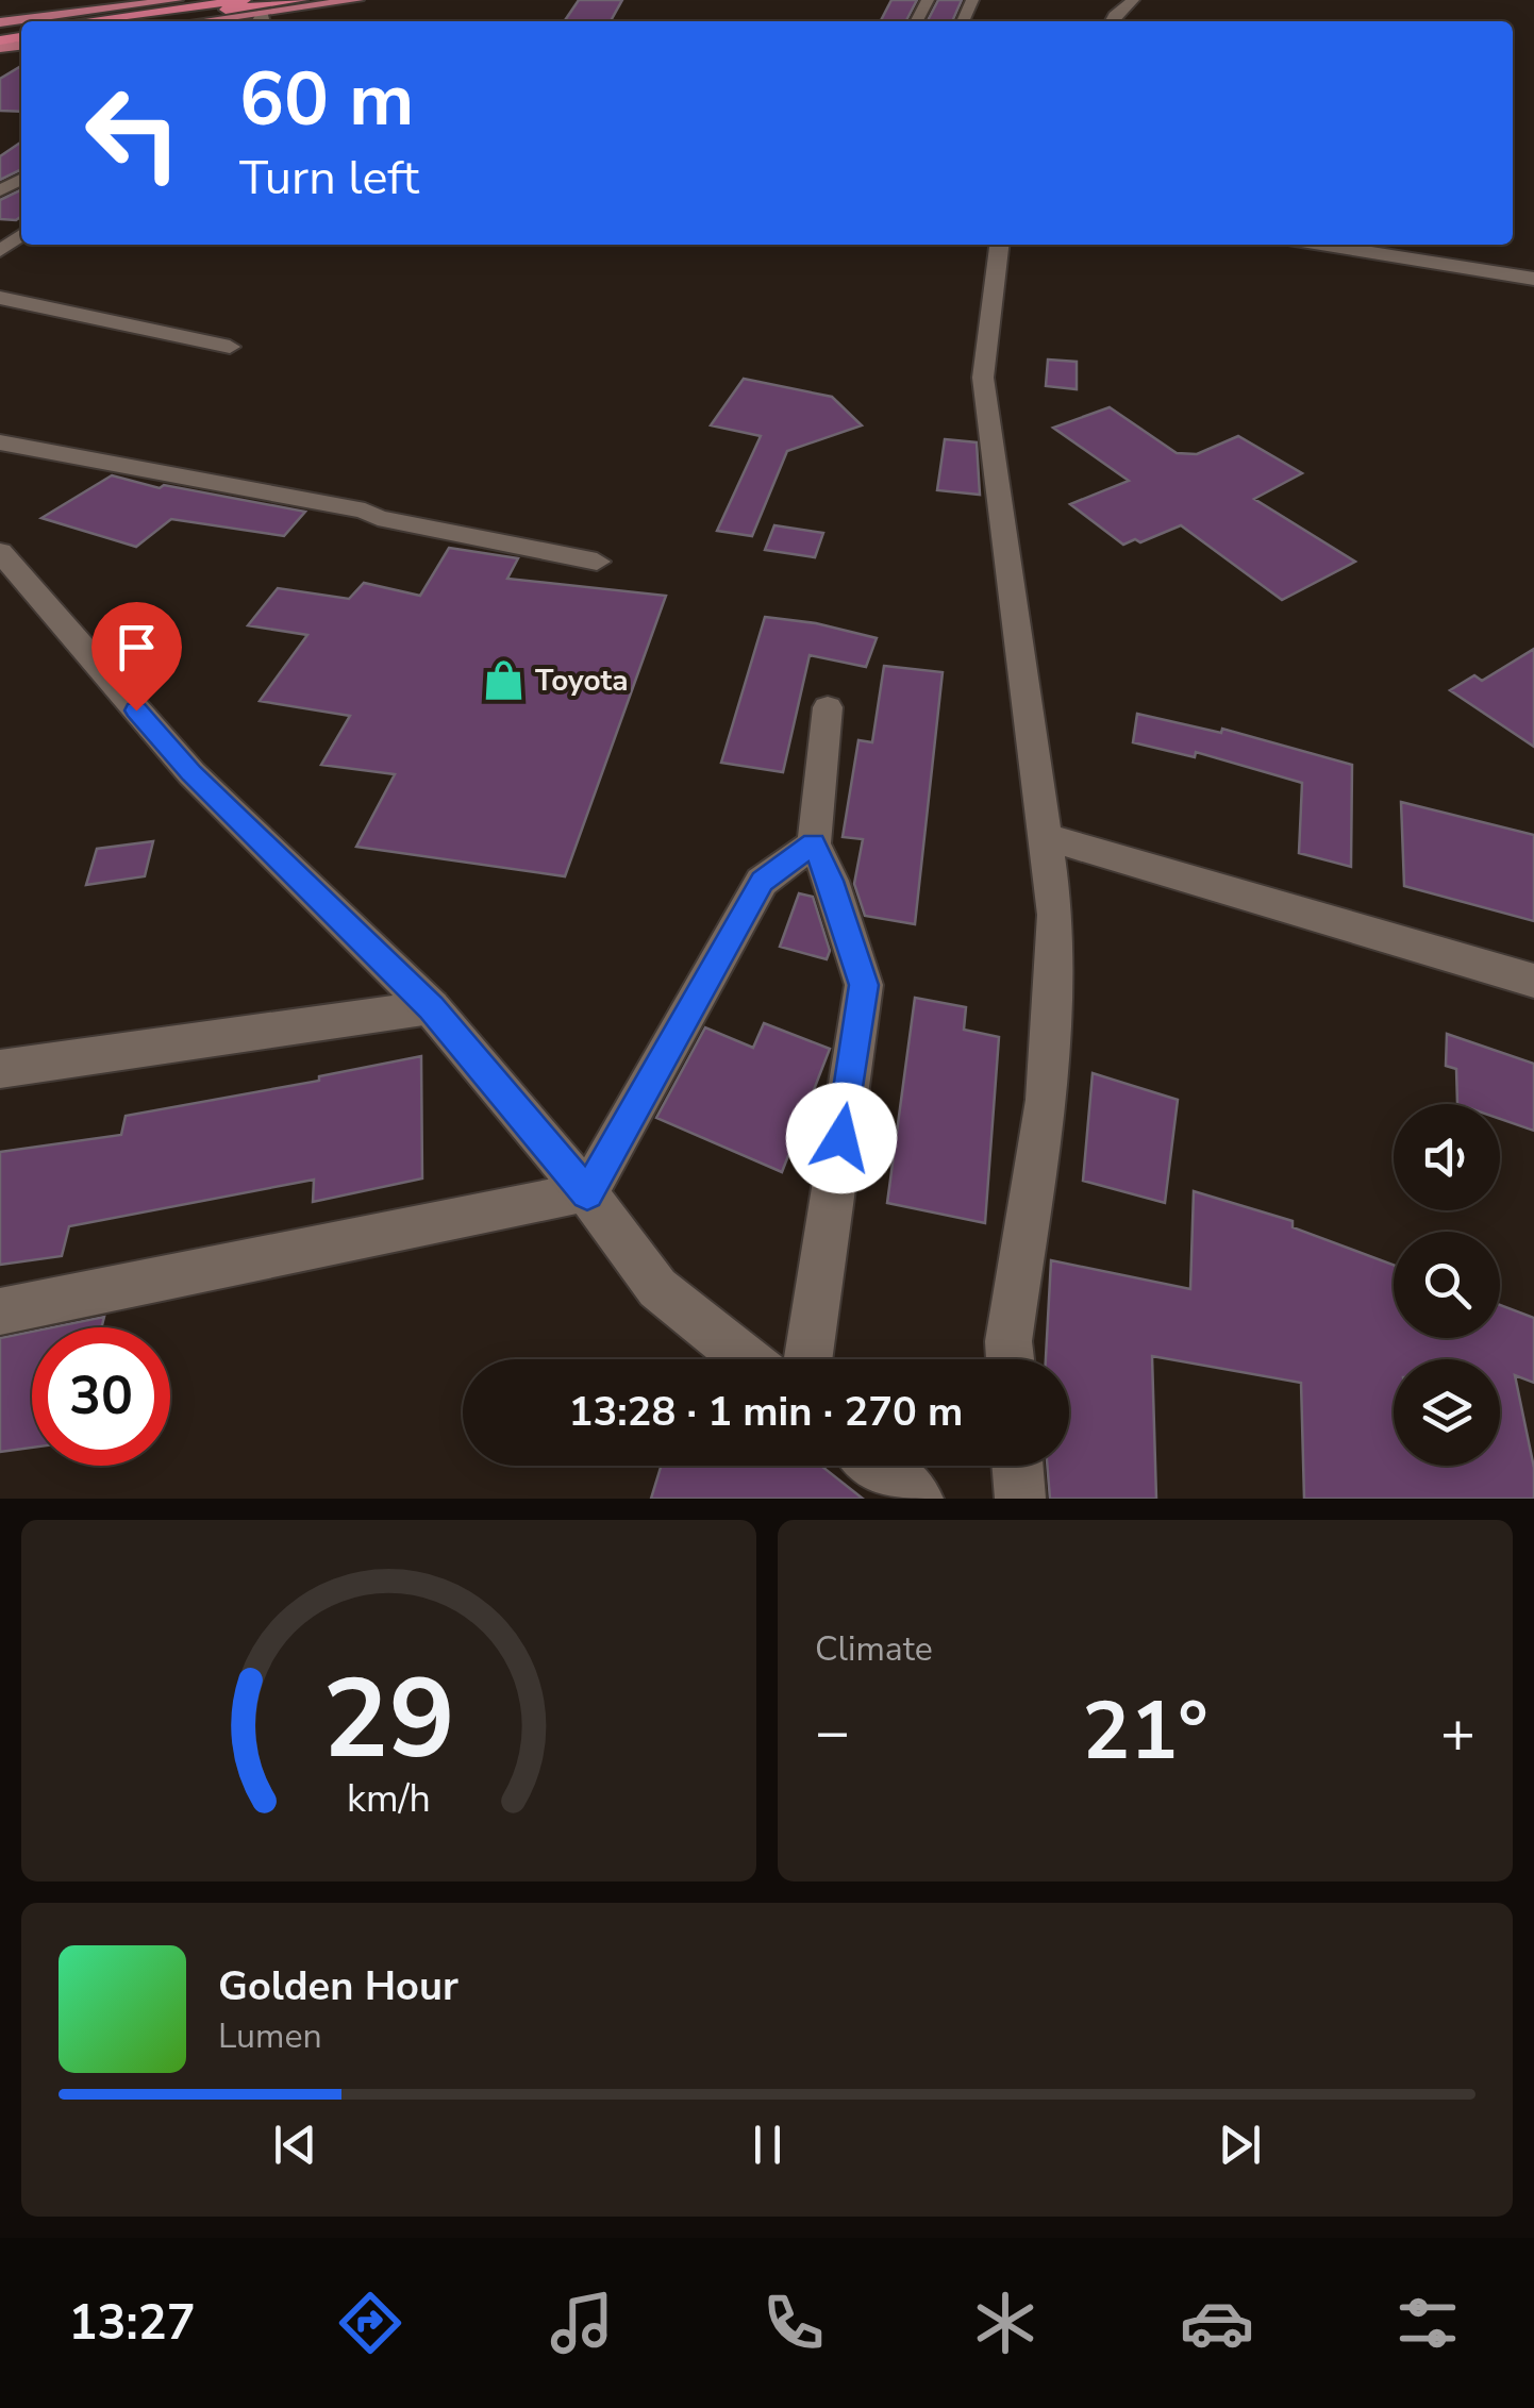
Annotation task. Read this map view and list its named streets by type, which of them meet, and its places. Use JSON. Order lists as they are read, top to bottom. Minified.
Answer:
{"places":{"shop":["Toyota"]},"page":{"turn":["60 m","Turn left"],"limit":"30","trip":"13:28 · 1 min · 270 m","tile":"Climate","heat":["−","21°","+"],"song":["Golden Hour","Lumen"],"tabs":"13:27","gauge":["29","km/h"]}}
